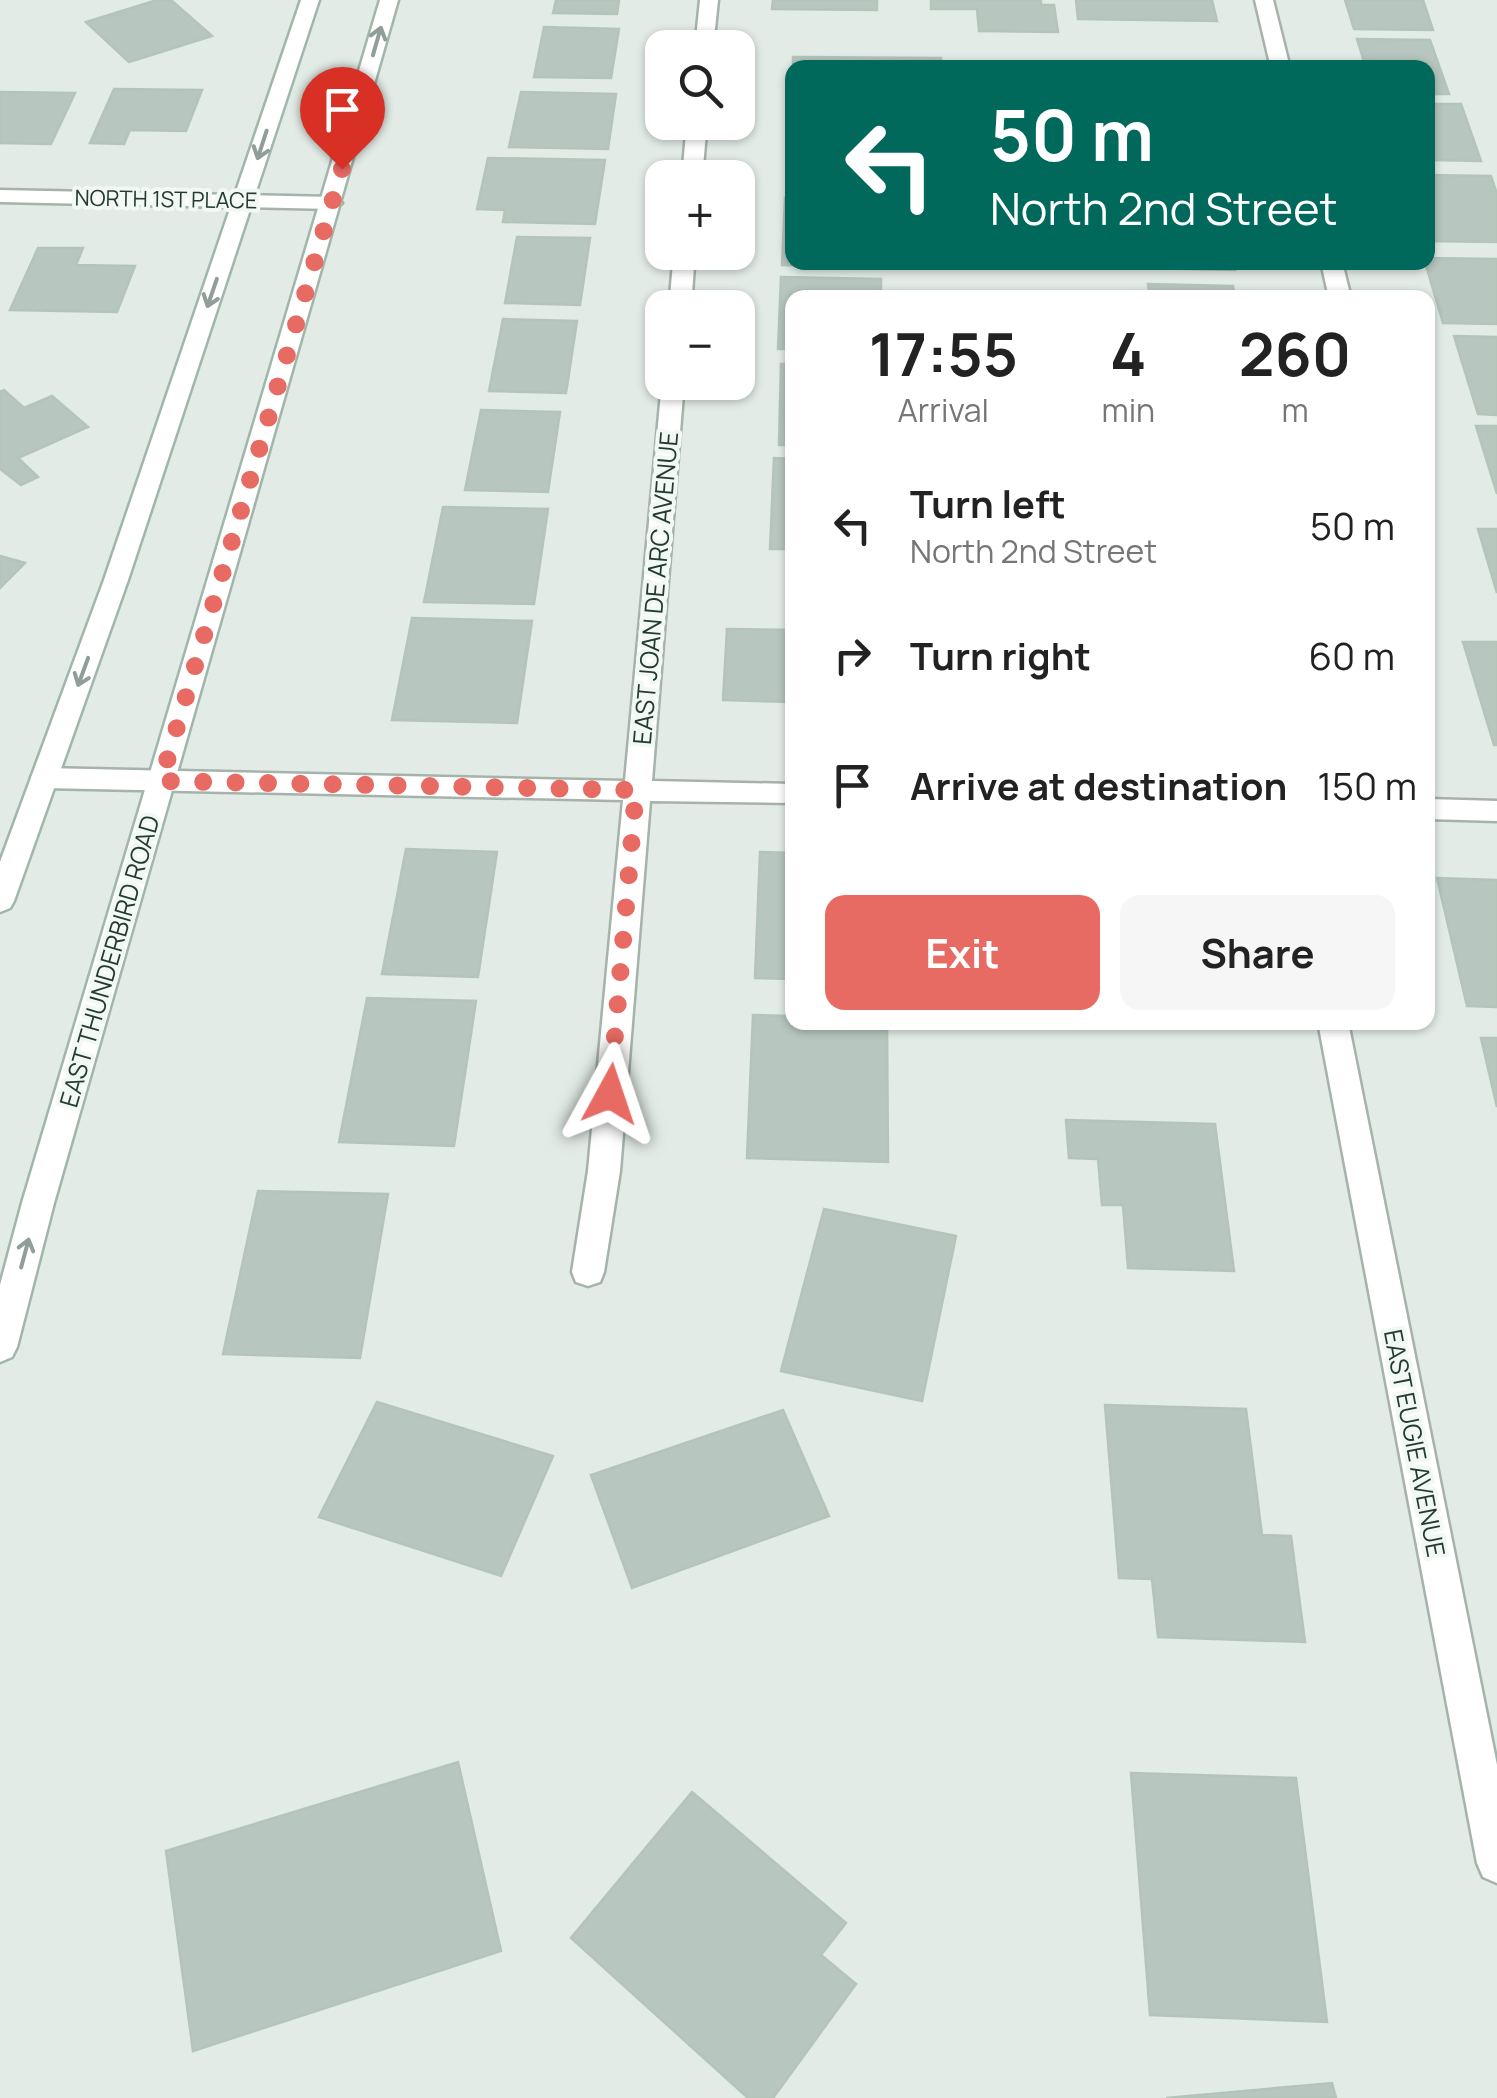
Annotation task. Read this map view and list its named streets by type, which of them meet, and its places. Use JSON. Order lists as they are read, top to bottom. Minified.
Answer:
{"streets":{"main road":["NORTH 1ST PLACE","EAST JOAN DE ARC AVENUE","EAST THUNDERBIRD ROAD","EAST EUGIE AVENUE"]},"crossings":[["NORTH 1ST PLACE","EAST THUNDERBIRD ROAD"]],"page":{"map_buttons":["+","−"],"turn":["50 m","North 2nd Street"],"eta":["17:55","Arrival","4","min","260","m"],"list":[{"name":"Turn left","note":"North 2nd Street","value":"50 m"},{"name":"Turn right","value":"60 m"},{"name":"Arrive at destination","value":"150 m"}],"buttons":["Exit","Share"]}}
